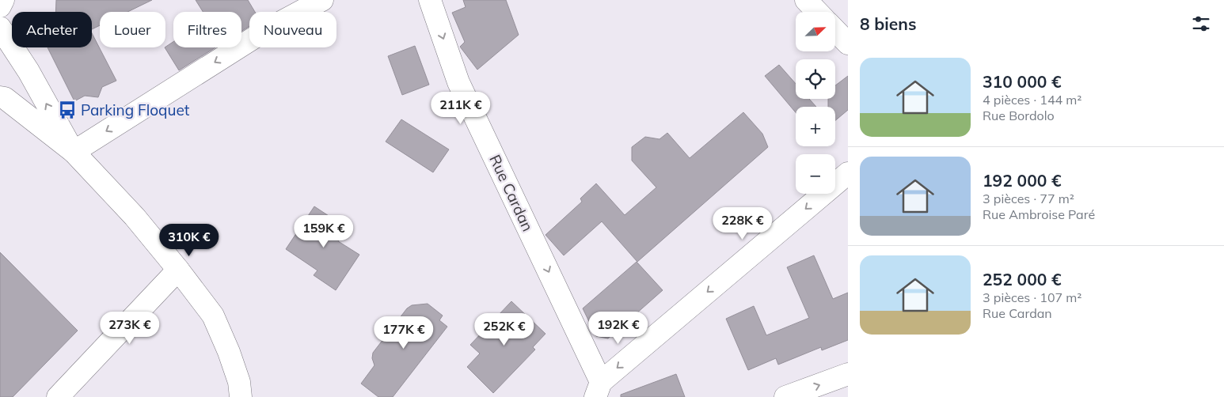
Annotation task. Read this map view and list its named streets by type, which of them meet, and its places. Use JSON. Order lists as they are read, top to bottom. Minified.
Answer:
{"streets":{"street":["Rue Cardan"]},"one_way":["Rue Cardan"],"places":{"bus stop":["Parking Floquet"]},"north":"top right","page":{"heading":"8 biens","map_buttons":["+","−"],"chip":["Acheter","Louer","Filtres","Nouveau"],"list":[{"name":"310 000 €","note":"4 pièces · 144 m² · Rue Bordolo"},{"name":"192 000 €","note":"3 pièces · 77 m² · Rue Ambroise Paré"},{"name":"252 000 €","note":"3 pièces · 107 m² · Rue Cardan"}],"price":["211K €","228K €","159K €","310K €","273K €","192K €","252K €","177K €"]}}
